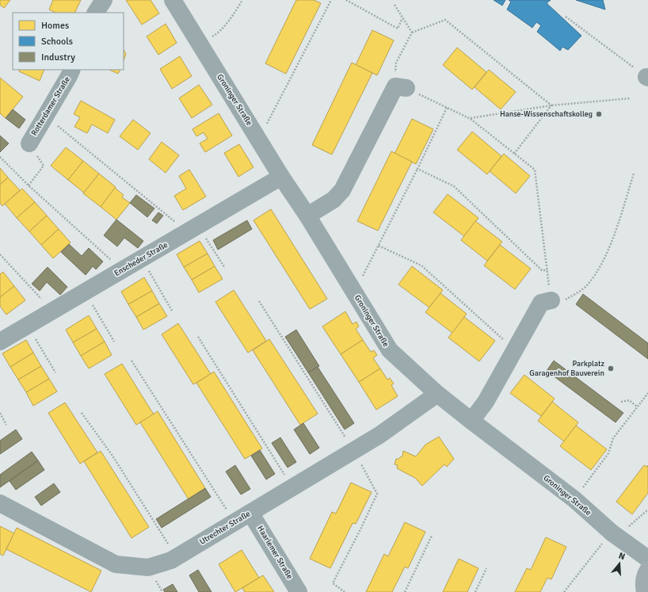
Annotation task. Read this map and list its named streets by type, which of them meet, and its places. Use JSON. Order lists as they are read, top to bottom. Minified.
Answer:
{"streets":{"street":["Groninger Straße","Rotterdamer Straße","Enscheder Straße","Utrechter Straße","Haarlemer Straße"]},"crossings":[["Groninger Straße","Enscheder Straße"],["Groninger Straße","Utrechter Straße"],["Utrechter Straße","Haarlemer Straße"]],"places":["Hanse-Wissenschaftskolleg","Parkplatz Garagenhof Bauverein"],"legend":["Homes","Schools","Industry"],"north":"top"}
